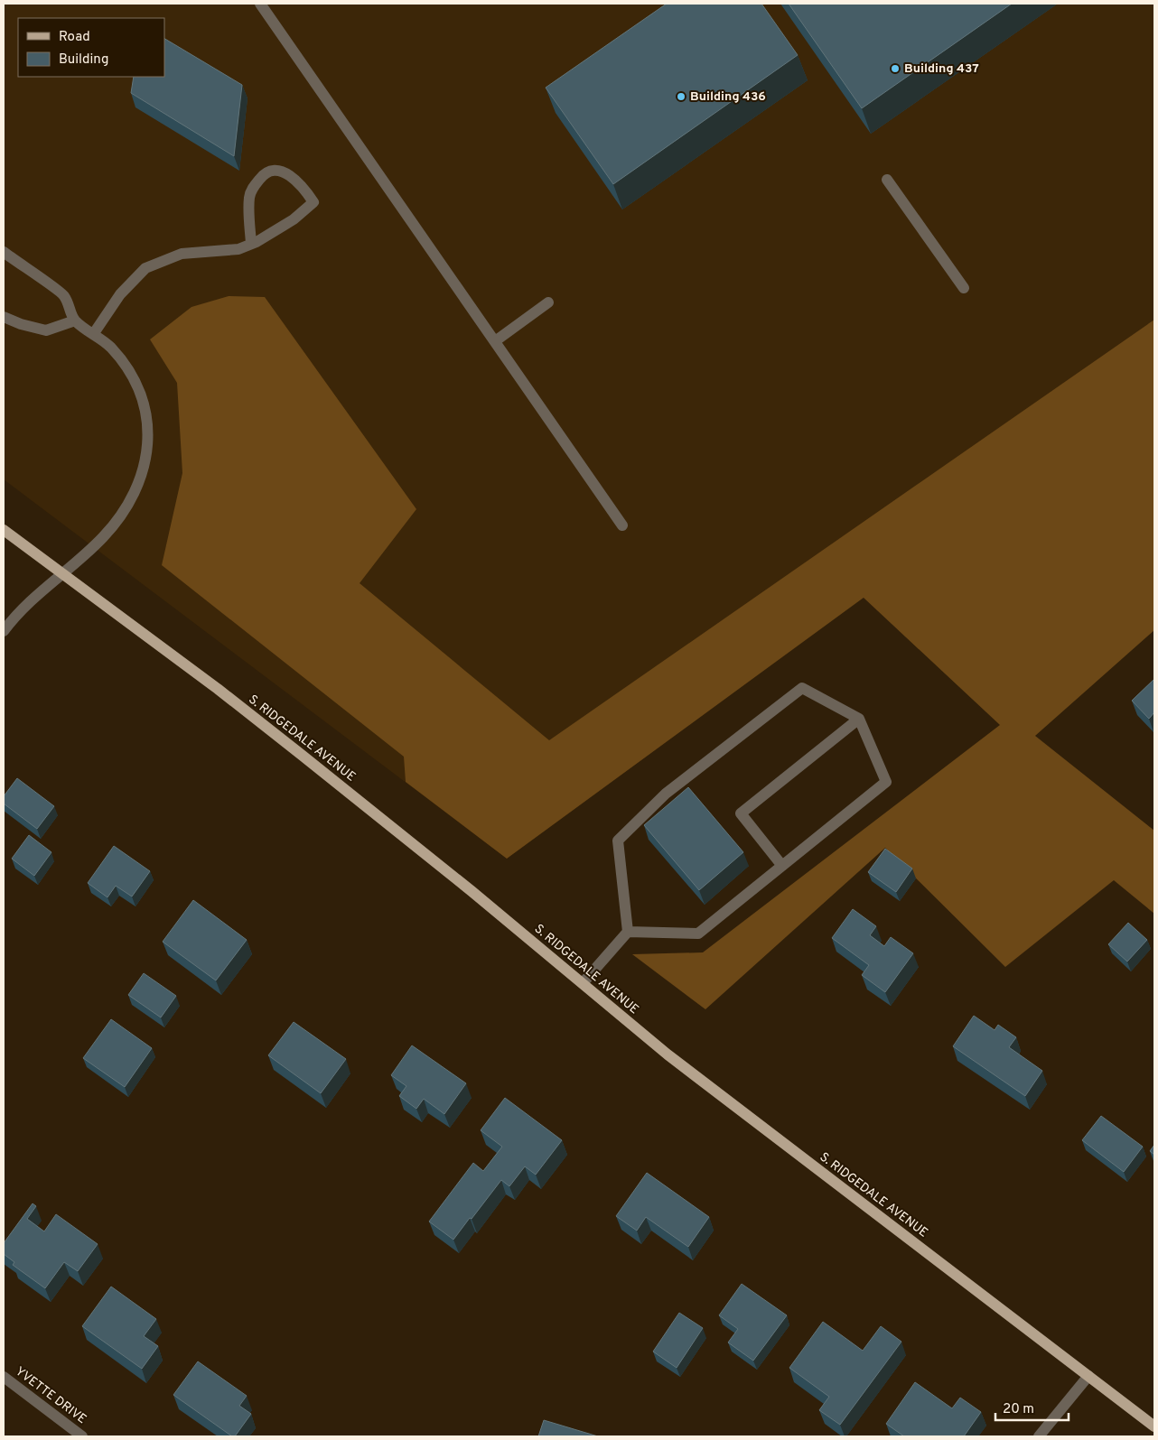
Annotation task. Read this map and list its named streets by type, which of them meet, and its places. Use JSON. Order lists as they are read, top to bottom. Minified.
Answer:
{"streets":{"main road":["S. RIDGEDALE AVENUE"],"street":["YVETTE DRIVE"]},"places":["Building 437","Building 436"],"legend":["Road","Building"],"scale_bar":"20 m"}
